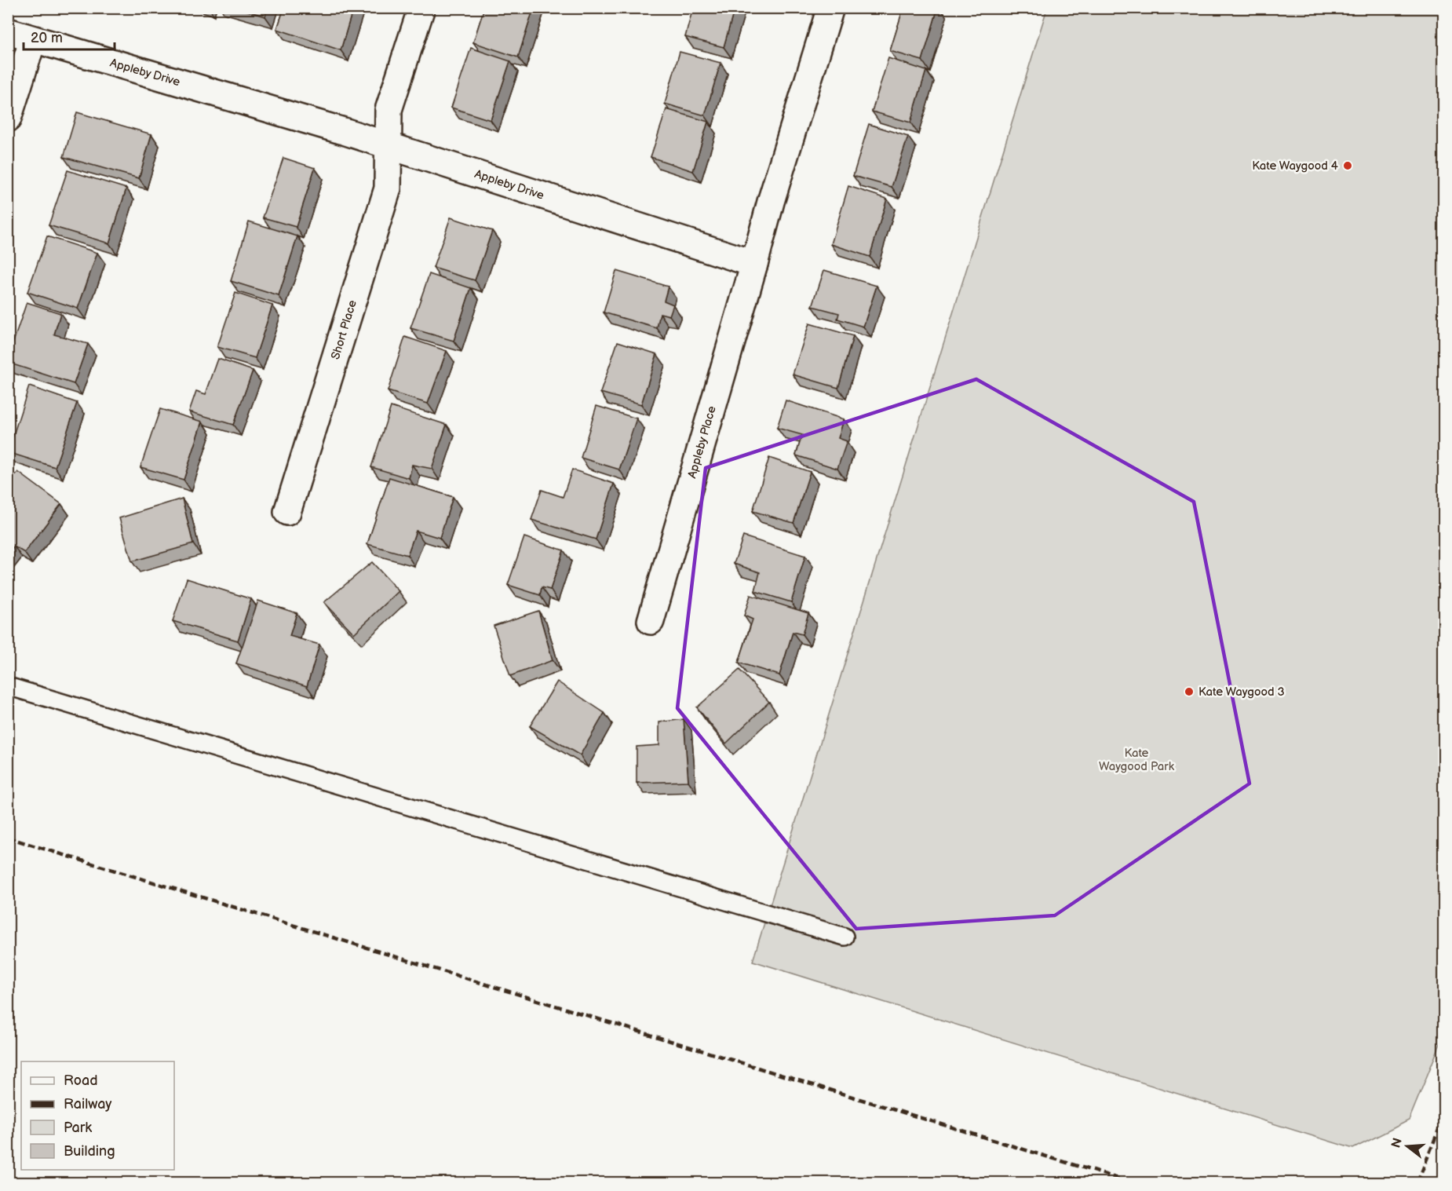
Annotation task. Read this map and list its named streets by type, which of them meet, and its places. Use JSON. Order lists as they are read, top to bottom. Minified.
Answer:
{"streets":{"street":["Appleby Drive","Short Place","Appleby Place"]},"crossings":[["Appleby Drive","Short Place"],["Appleby Drive","Appleby Place"]],"parks":["Kate Waygood Park"],"places":["Kate Waygood 4","Kate Waygood 3"],"legend":["Road","Railway","Park","Building"],"scale_bar":"20 m","north":"left"}
